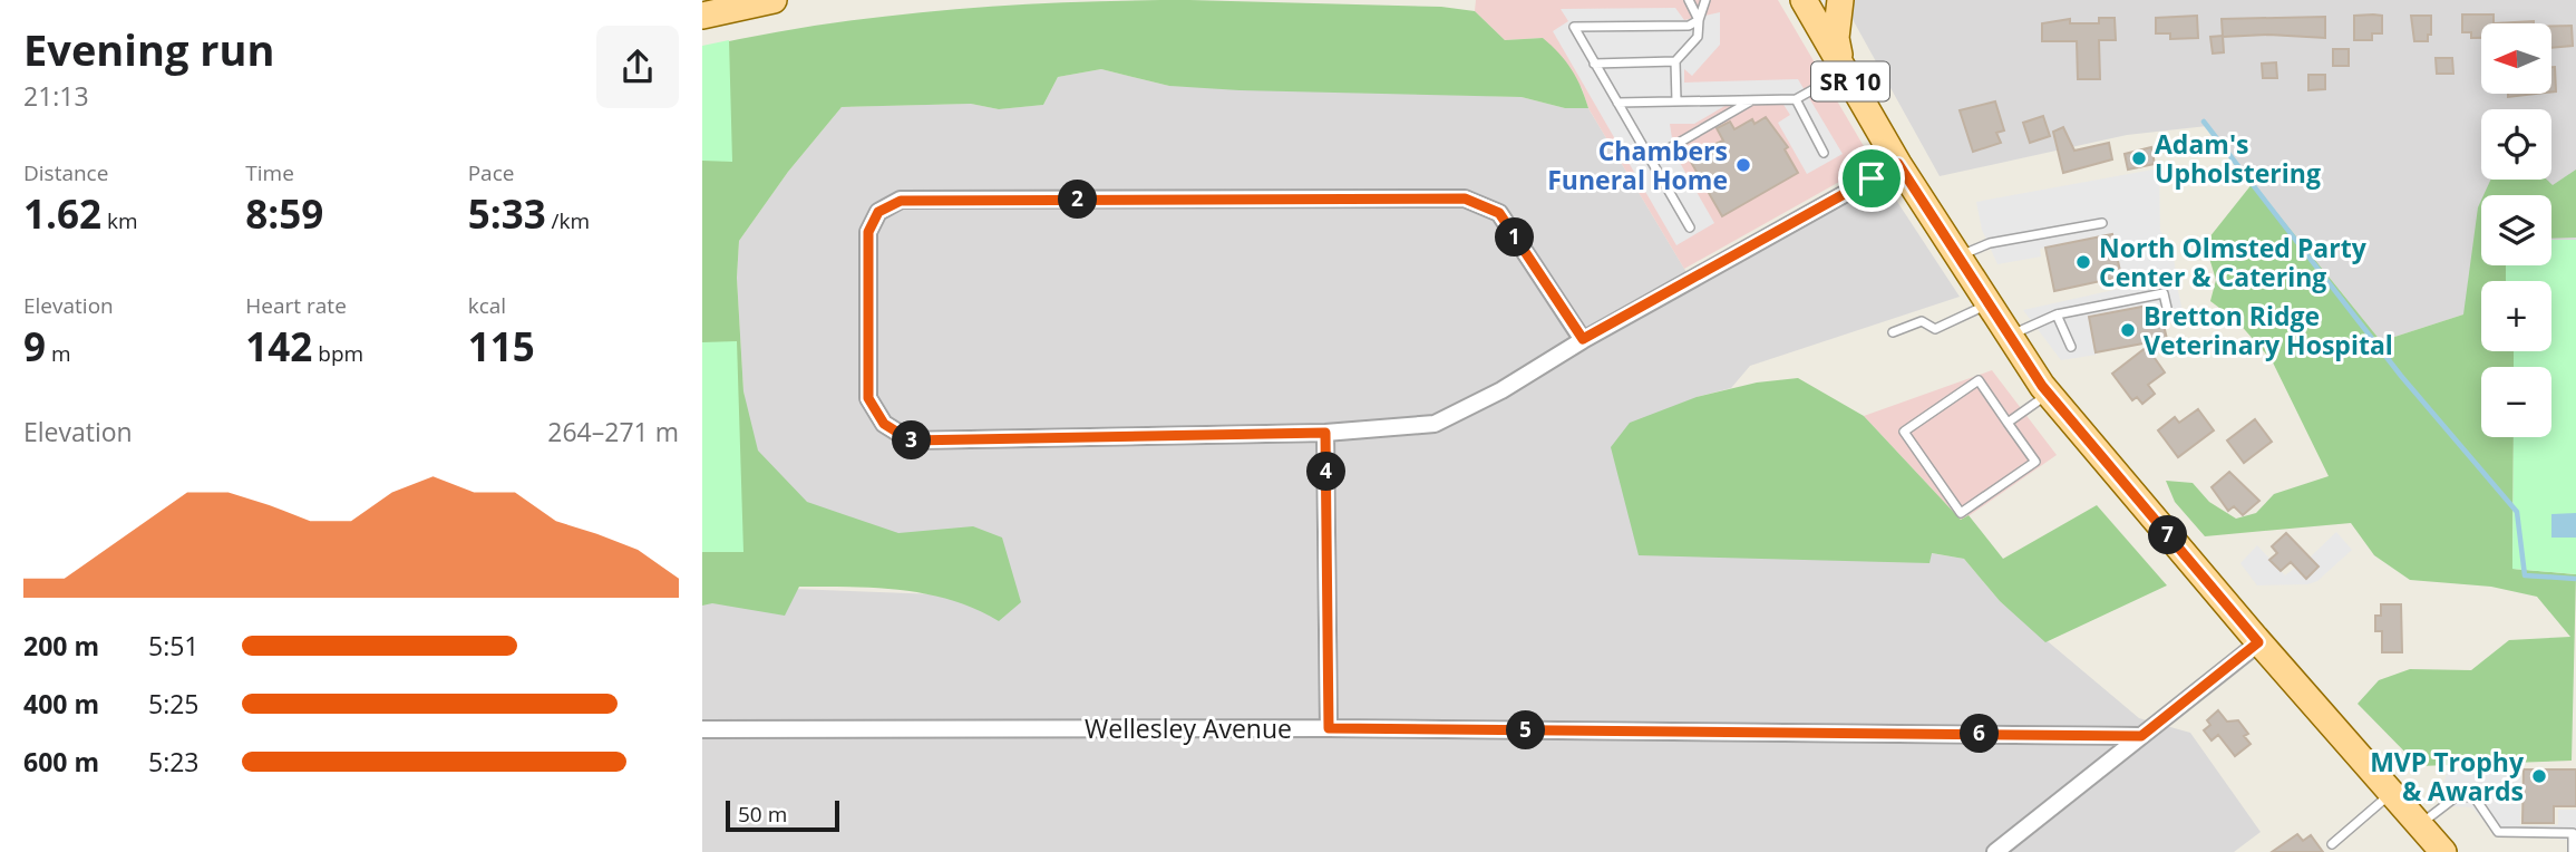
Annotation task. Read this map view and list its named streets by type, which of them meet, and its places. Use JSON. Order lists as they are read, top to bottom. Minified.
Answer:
{"streets":{"main road":["SR 10"],"street":["Wellesley Avenue"]},"places":["Adam's Upholstering","Chambers Funeral Home","North Olmsted Party Center & Catering","Bretton Ridge Veterinary Hospital","MVP Trophy & Awards"],"scale_bar":"50 m","north":"left","page":{"heading":["Evening run","21:13"],"map_buttons":["+","−"],"stats":[["Distance","1.62 km"],["Time","8:59"],["Pace","5:33 /km"],["Elevation","9 m"],["Heart rate","142 bpm"],["kcal","115"]],"pins":["2","1","3","4","7","5","6"],"chart":["Elevation","264–271 m"],"list":[{"name":"200 m","note":"5:51"},{"name":"400 m","note":"5:25"},{"name":"600 m","note":"5:23"}],"scale":"50 m"}}
